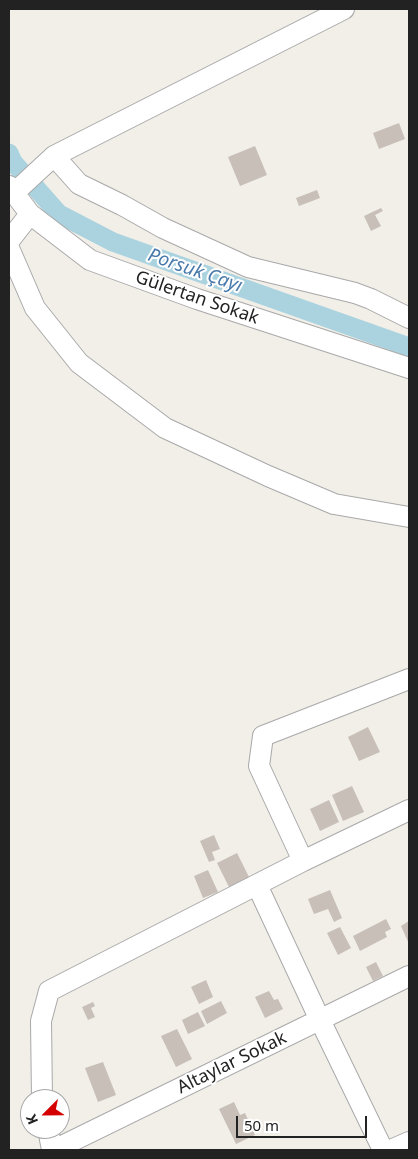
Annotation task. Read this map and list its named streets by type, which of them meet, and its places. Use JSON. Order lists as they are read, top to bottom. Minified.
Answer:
{"streets":{"street":["Gülertan Sokak","Altaylar Sokak"]},"water":["Porsuk Çayı"],"scale_bar":"50 m","north":"bottom left"}
